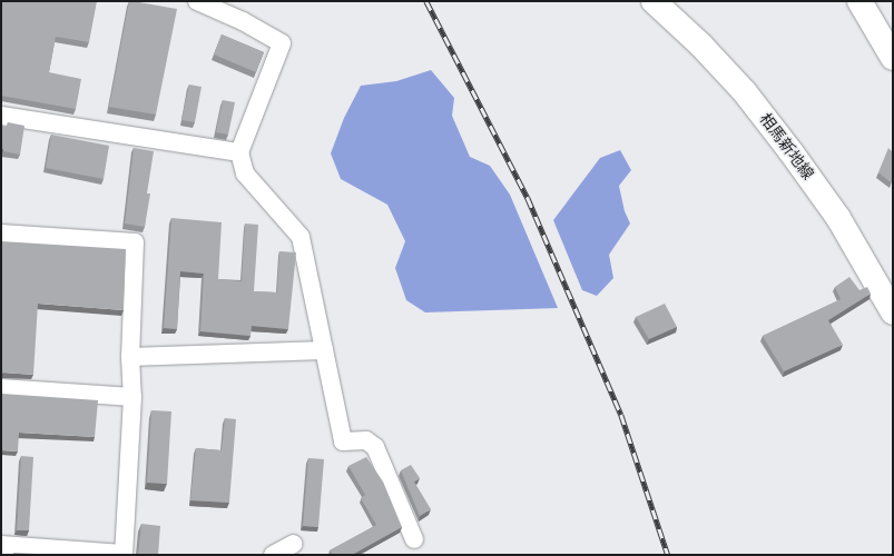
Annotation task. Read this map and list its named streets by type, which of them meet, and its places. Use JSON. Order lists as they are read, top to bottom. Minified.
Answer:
{"streets":{"main road":["相馬新地線"]}}
